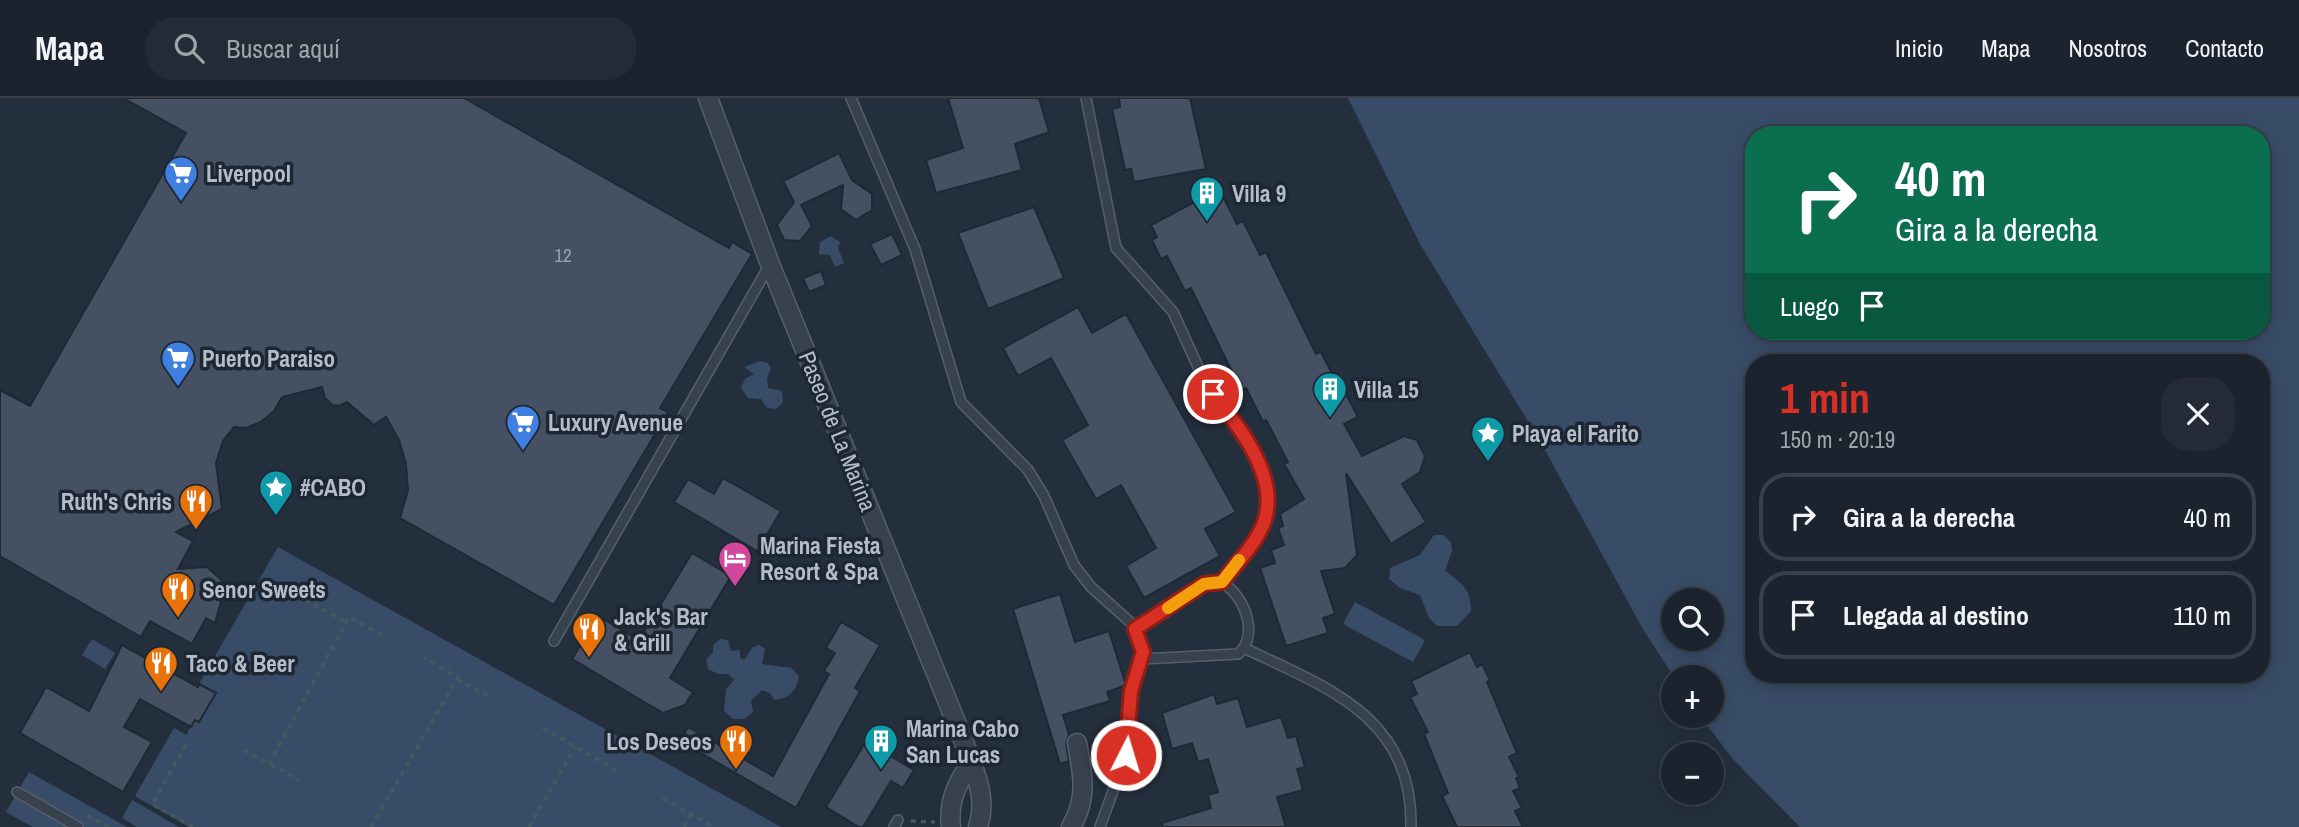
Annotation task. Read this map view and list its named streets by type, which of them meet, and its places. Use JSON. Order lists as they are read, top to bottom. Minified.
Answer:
{"streets":{"street":["Paseo de La Marina"]},"places":{"supermarket":["Liverpool","Puerto Paraiso","Luxury Avenue"],"building":["Villa 9","Villa 15","Marina Cabo San Lucas"],"place":["Playa el Farito","#CABO"],"restaurant":["Ruth's Chris","Senor Sweets","Jack's Bar & Grill","Taco & Beer","Los Deseos"],"hotel":["Marina Fiesta Resort & Spa"]},"house_numbers":["12"],"page":{"header":"Mapa","search":"Buscar aquí","nav":["Inicio","Mapa","Nosotros","Contacto"],"turn":["40 m","Gira a la derecha"],"then":"Luego","heading":["1 min","150 m · 20:19"],"list":[{"name":"Gira a la derecha","value":"40 m"},{"name":"Llegada al destino","value":"110 m"}],"map_buttons":["+","−"]}}
